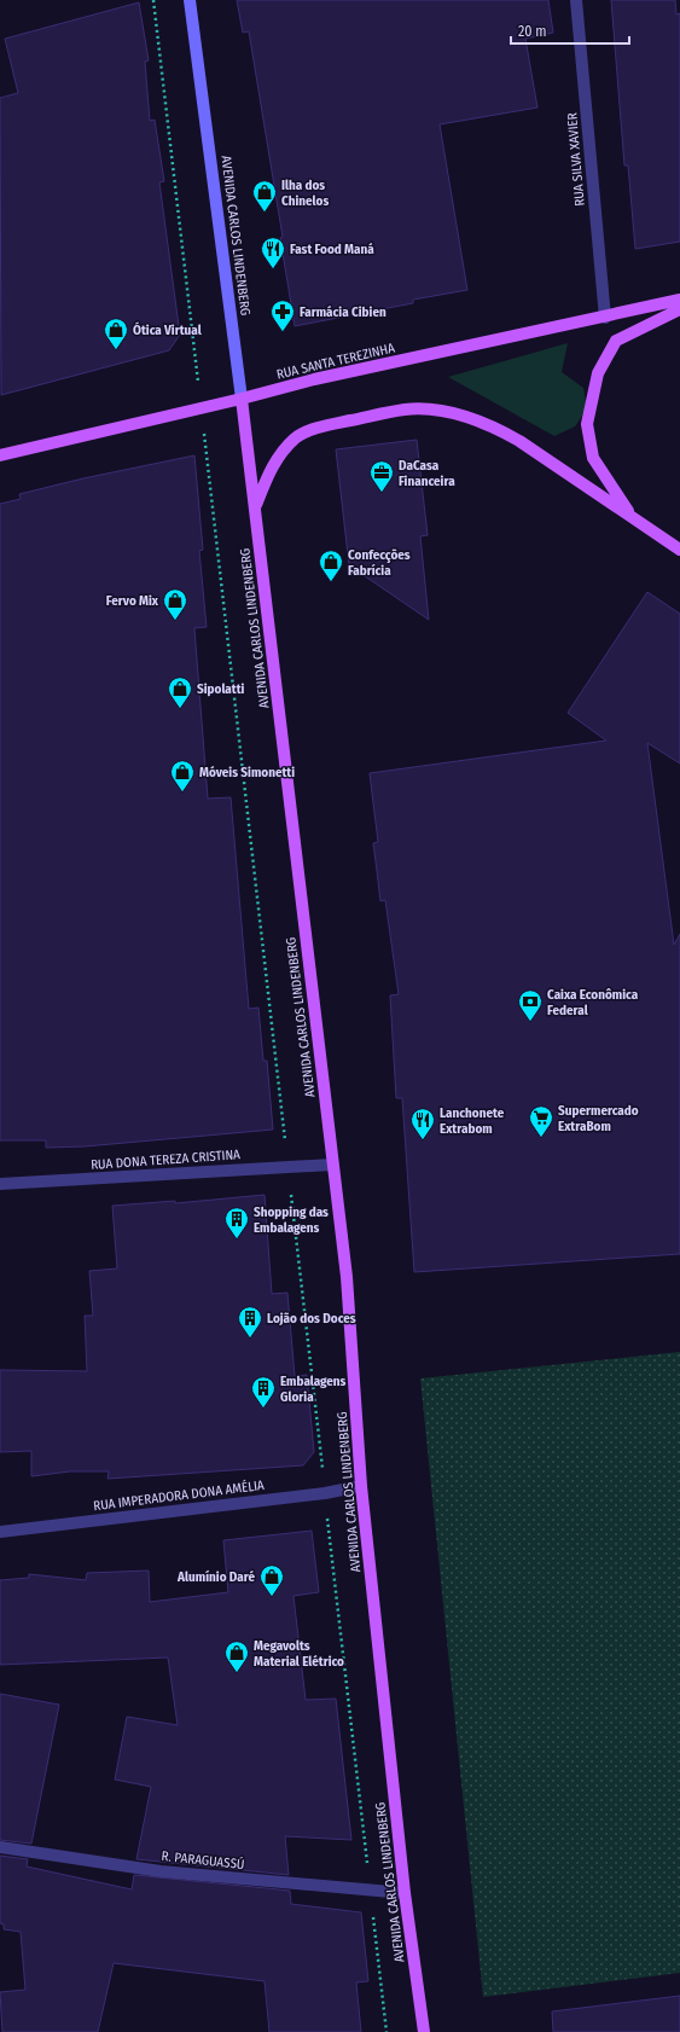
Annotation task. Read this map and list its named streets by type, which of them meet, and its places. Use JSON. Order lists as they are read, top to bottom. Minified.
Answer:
{"streets":{"main road":["AVENIDA CARLOS LINDENBERG","RUA SANTA TEREZINHA"],"street":["RUA SILVA XAVIER","RUA DONA TEREZA CRISTINA","RUA IMPERADORA DONA AMÉLIA","R. PARAGUASSÚ"]},"crossings":[["RUA SILVA XAVIER","RUA SANTA TEREZINHA"],["AVENIDA CARLOS LINDENBERG","RUA SANTA TEREZINHA"],["AVENIDA CARLOS LINDENBERG","RUA DONA TEREZA CRISTINA"],["AVENIDA CARLOS LINDENBERG","RUA IMPERADORA DONA AMÉLIA"],["AVENIDA CARLOS LINDENBERG","R. PARAGUASSÚ"]],"places":{"shop":["Ilha dos Chinelos","Ótica Virtual","Confecções Fabrícia","Fervo Mix","Sipolatti","Móveis Simonetti","Alumínio Daré","Megavolts Material Elétrico"],"restaurant":["Fast Food Maná","Lanchonete Extrabom"],"pharmacy":["Farmácia Cibien"],"office":["DaCasa Financeira"],"bank":["Caixa Econômica Federal"],"supermarket":["Supermercado ExtraBom"],"building":["Shopping das Embalagens","Lojão dos Doces","Embalagens Gloria"]},"scale_bar":"20 m"}
